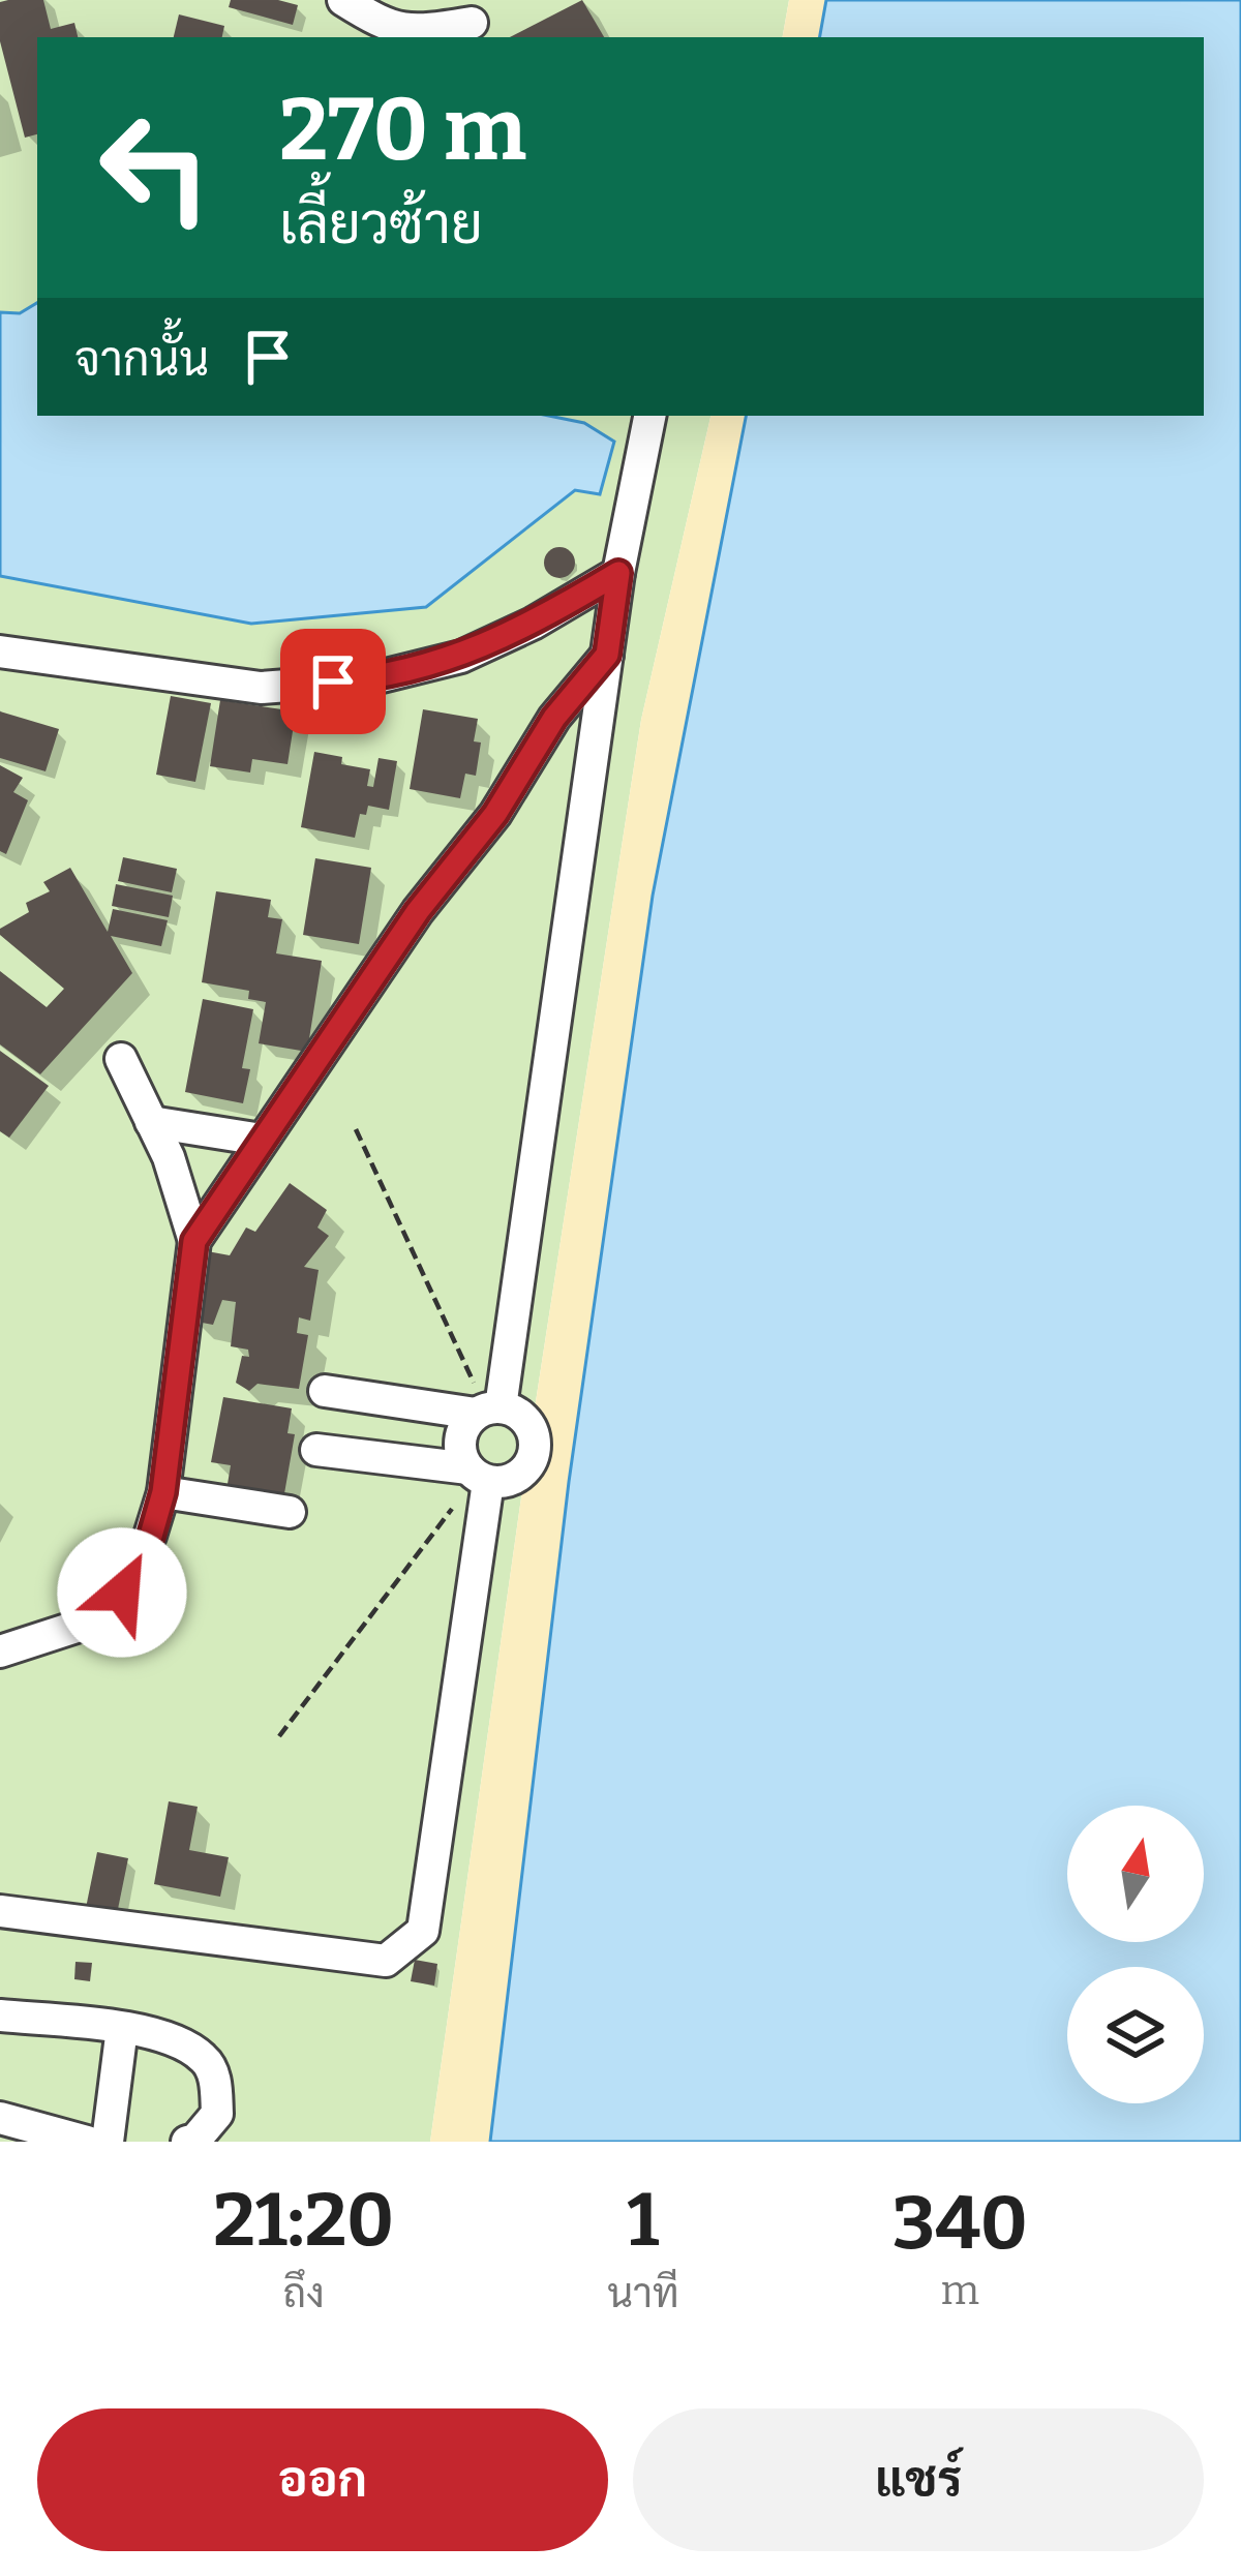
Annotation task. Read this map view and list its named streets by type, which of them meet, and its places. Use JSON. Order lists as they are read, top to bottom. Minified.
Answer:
{"north":"top","page":{"turn":["270 m","เลี้ยวซ้าย"],"then":"จากนั้น","eta":["21:20","ถึง","1","นาที","340","m"],"buttons":["ออก","แชร์"]}}
